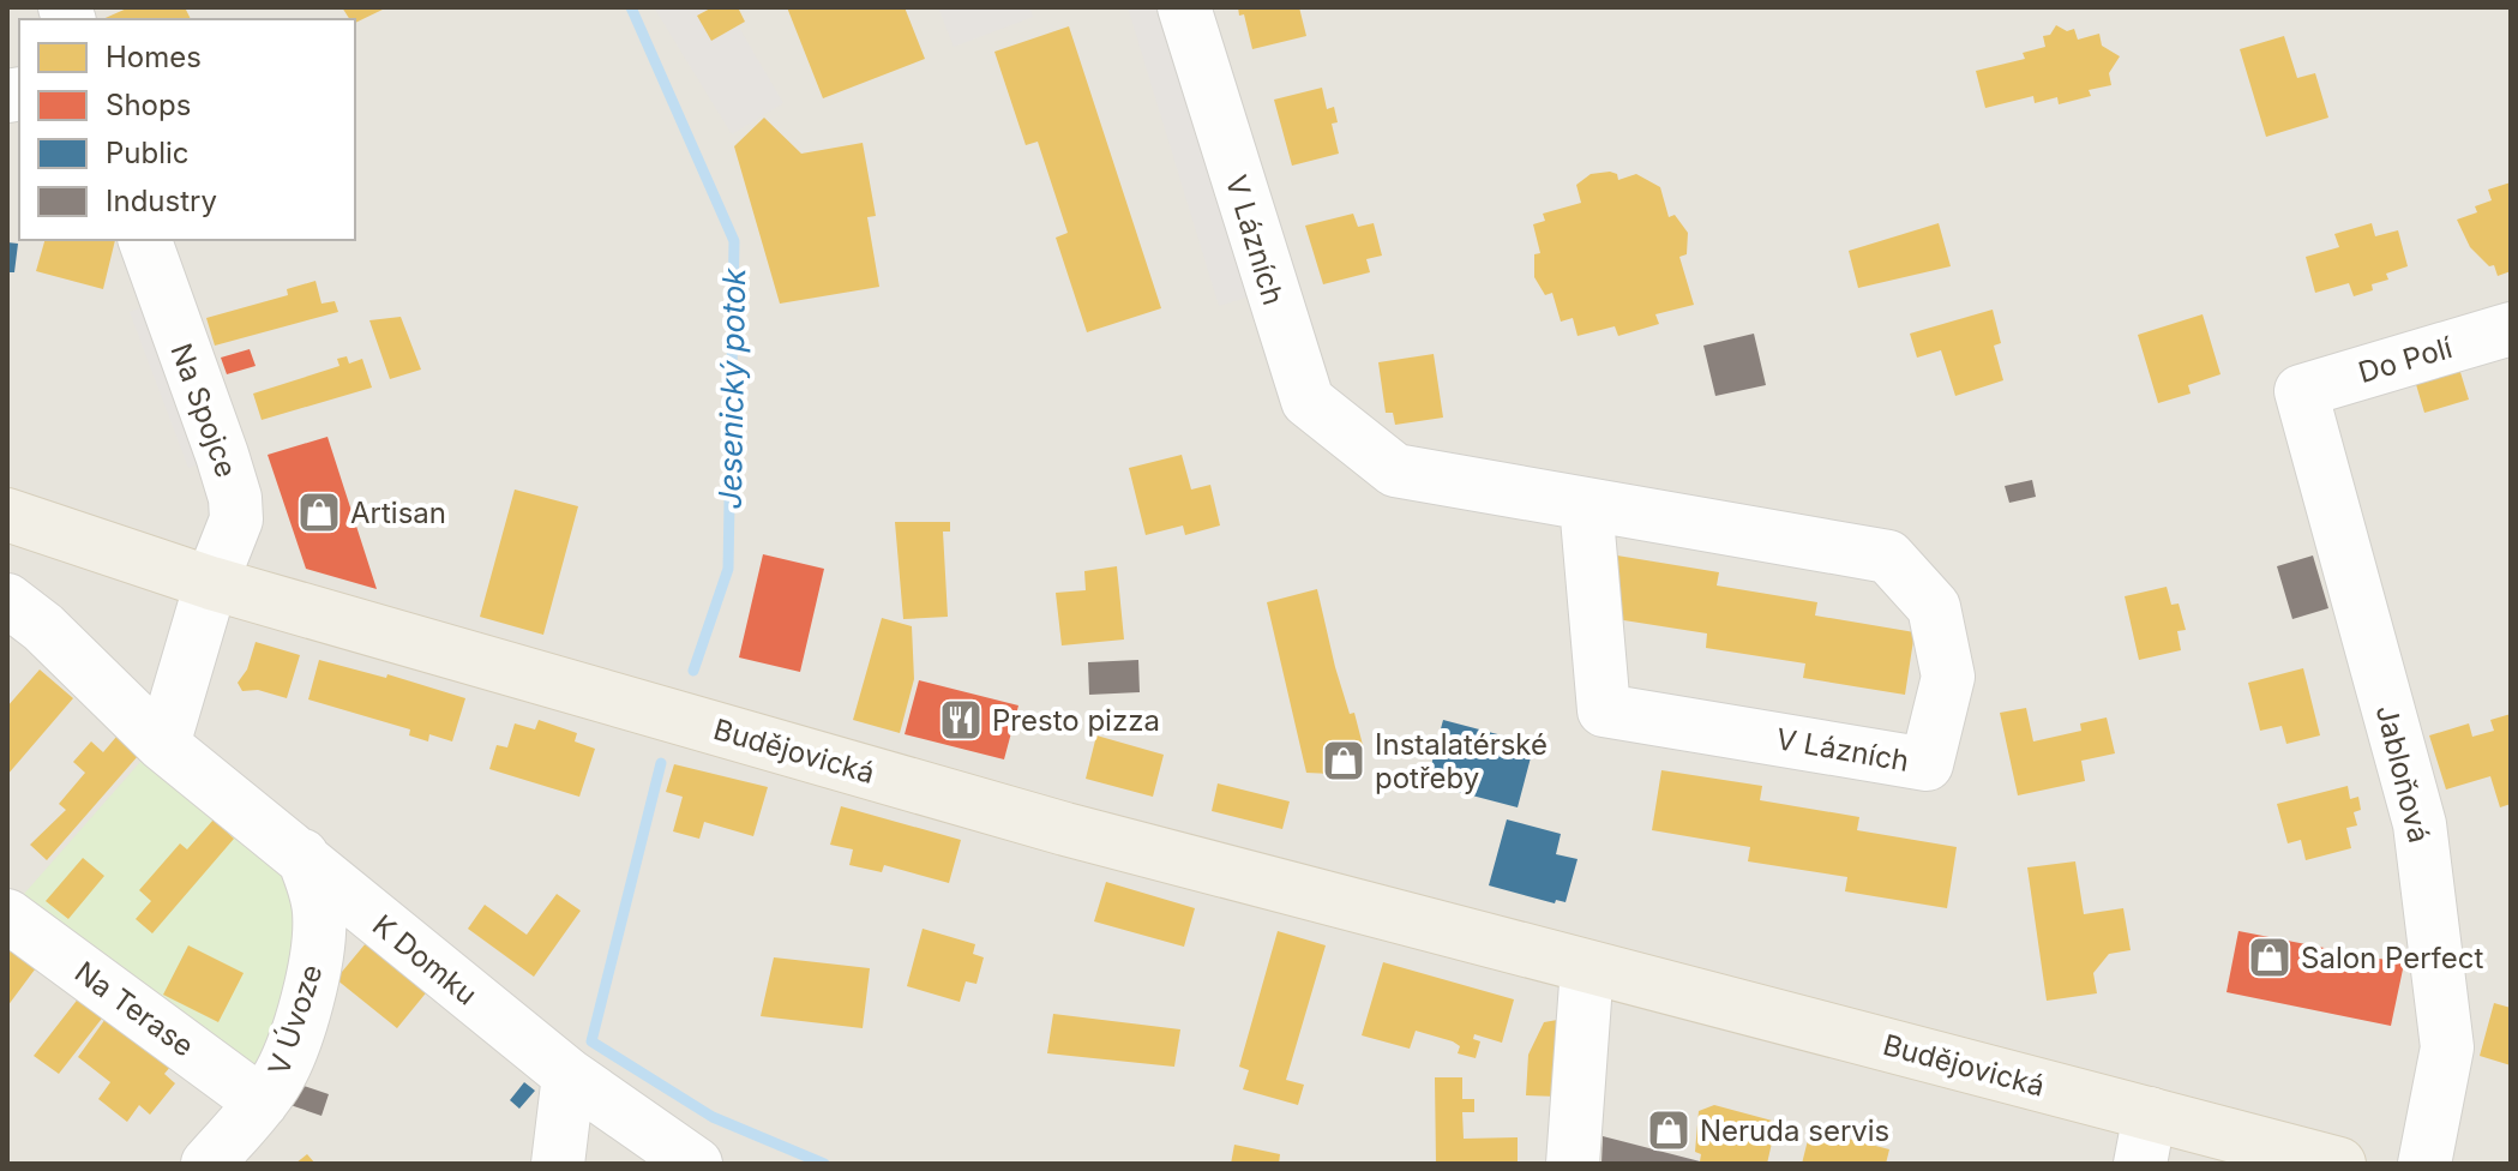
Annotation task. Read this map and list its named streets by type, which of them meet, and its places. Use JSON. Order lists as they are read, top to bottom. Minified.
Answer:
{"streets":{"main road":["Budějovická"],"street":["V Lázních","Do Polí","Na Spojce","Jabloňová","K Domku","Na Terase","V Úvoze"]},"crossings":[["Do Polí","Jabloňová"],["Na Spojce","Budějovická"],["K Domku","V Úvoze"],["Na Terase","V Úvoze"]],"water":["Jesenický potok"],"places":{"shop":["Artisan","Instalatérské potřeby","Salon Perfect","Neruda servis"],"restaurant":["Presto pizza"]},"legend":["Homes","Shops","Public","Industry"]}
